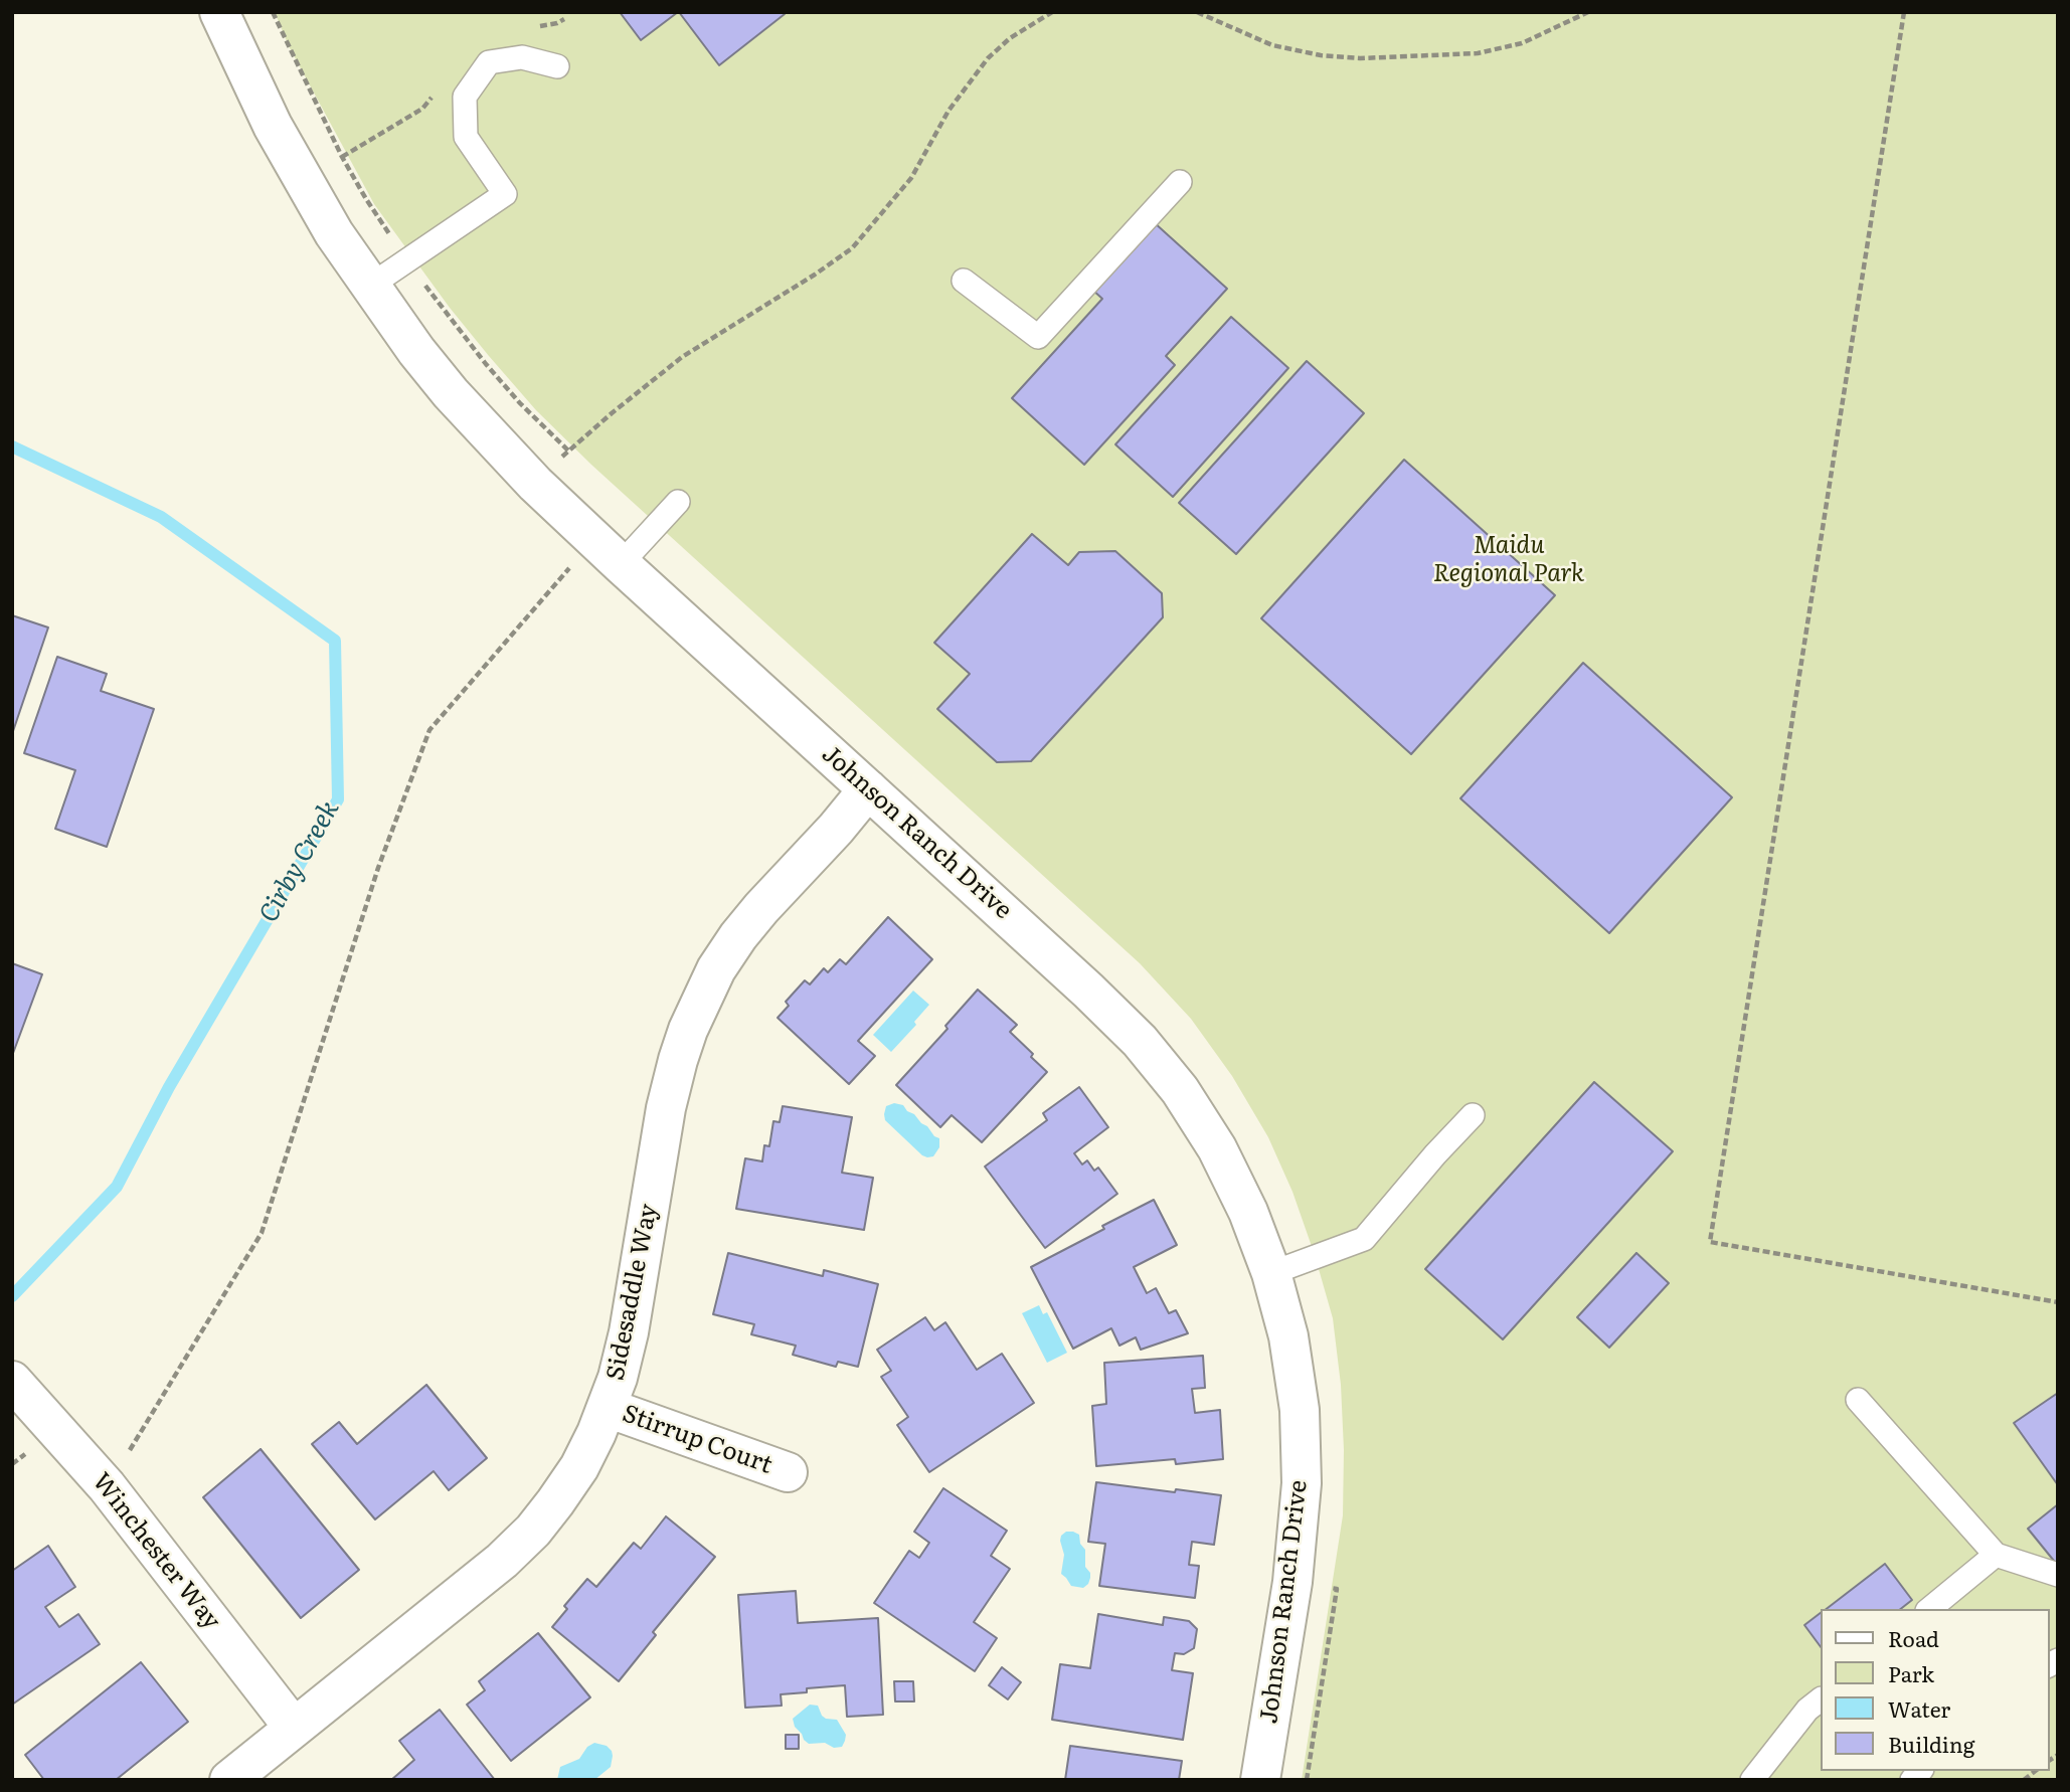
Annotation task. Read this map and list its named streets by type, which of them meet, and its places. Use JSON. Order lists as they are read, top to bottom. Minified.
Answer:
{"streets":{"street":["Johnson Ranch Drive","Sidesaddle Way","Stirrup Court","Winchester Way"]},"crossings":[["Johnson Ranch Drive","Sidesaddle Way"],["Sidesaddle Way","Stirrup Court"],["Sidesaddle Way","Winchester Way"]],"water":["Cirby Creek"],"parks":["Maidu Regional Park"],"legend":["Road","Park","Water","Building"]}
